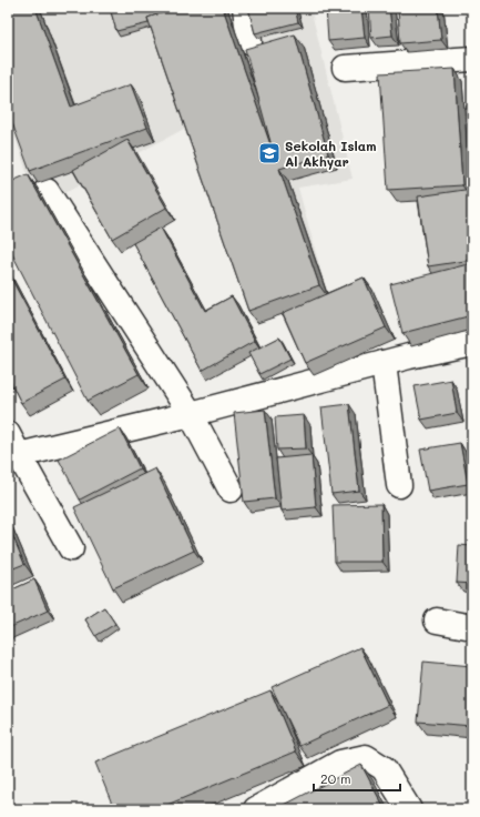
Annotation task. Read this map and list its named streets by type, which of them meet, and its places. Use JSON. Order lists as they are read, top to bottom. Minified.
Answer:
{"places":{"school or university":["Sekolah Islam Al Akhyar"]},"scale_bar":"20 m"}
